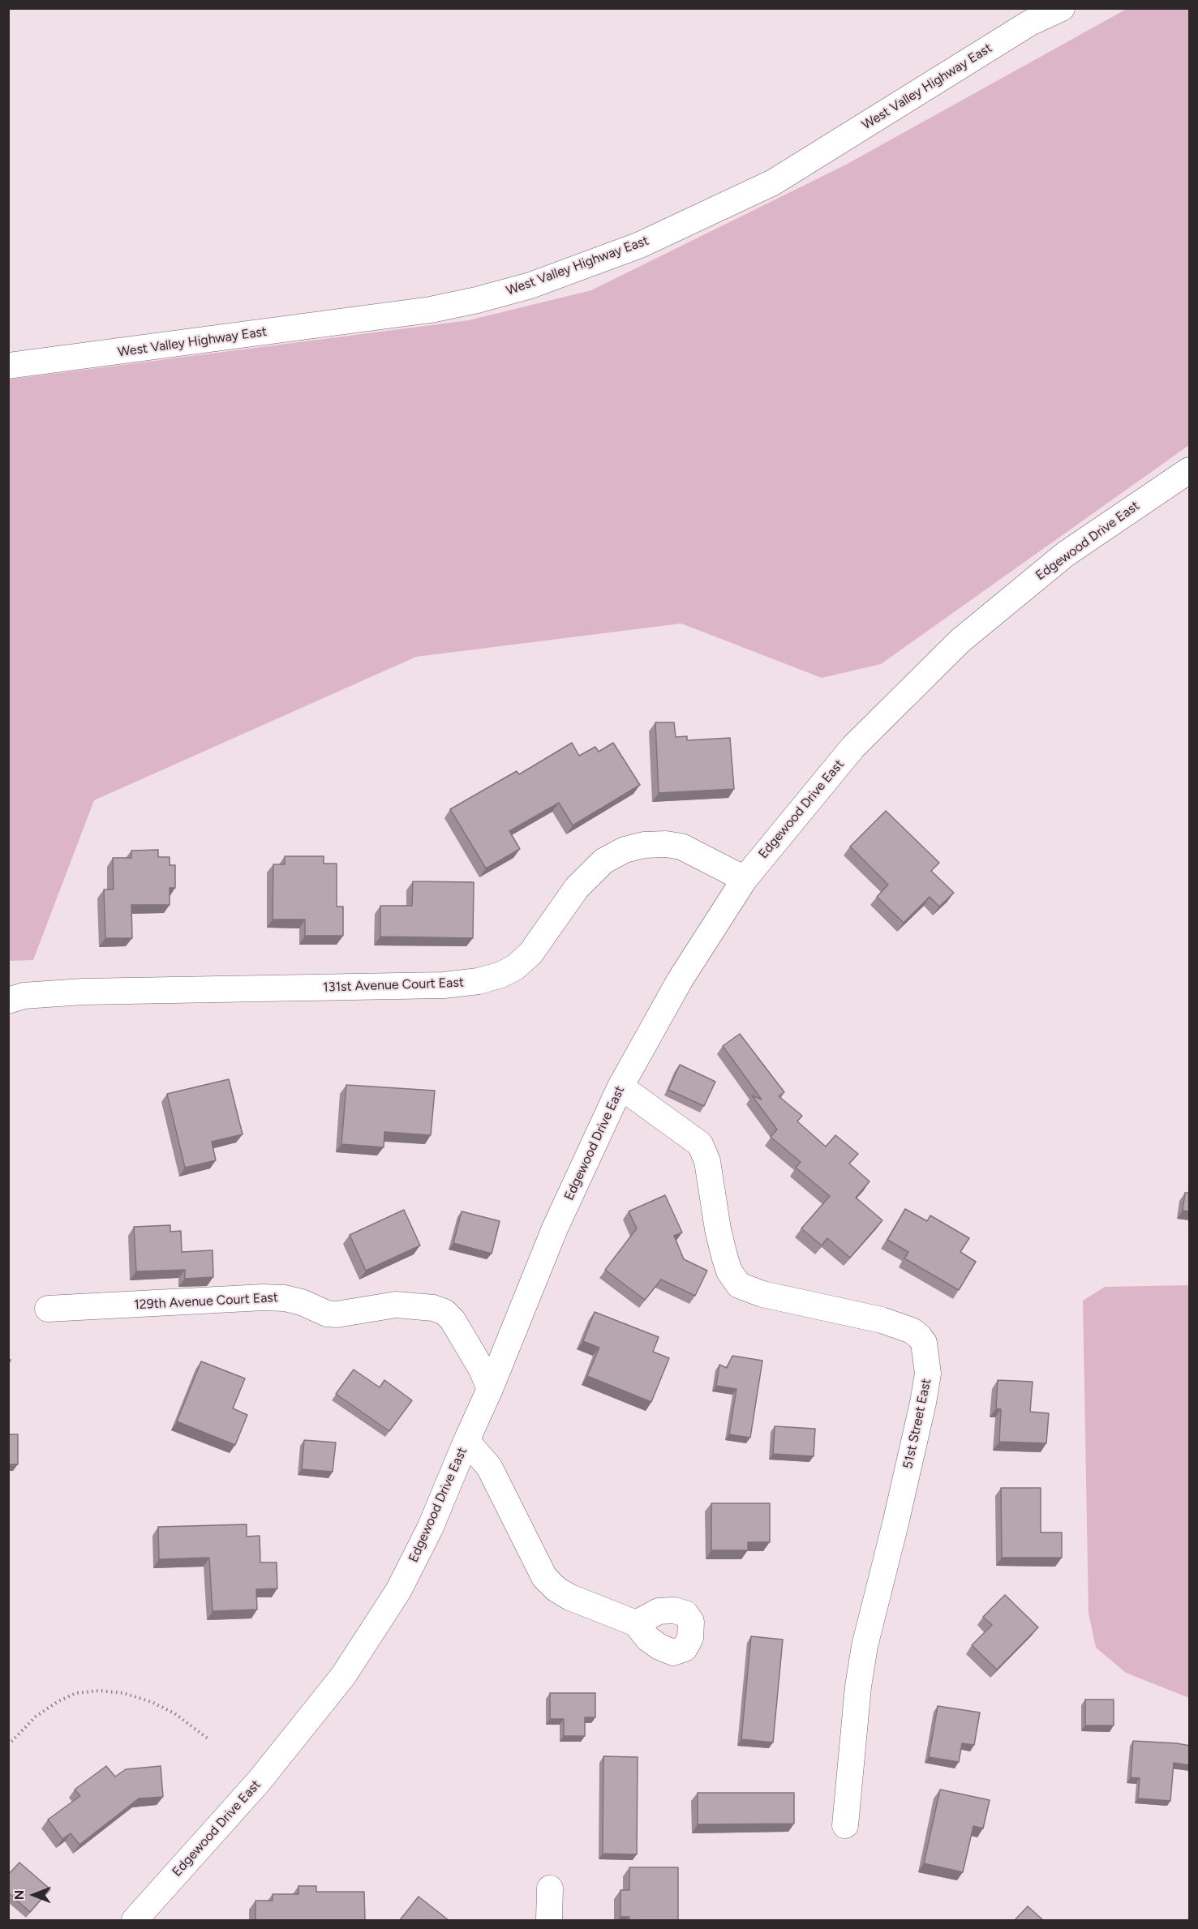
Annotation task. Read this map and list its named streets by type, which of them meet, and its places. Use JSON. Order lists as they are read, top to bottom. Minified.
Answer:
{"streets":{"street":["West Valley Highway East","Edgewood Drive East","131st Avenue Court East","129th Avenue Court East","51st Street East"]},"crossings":[["Edgewood Drive East","131st Avenue Court East"],["Edgewood Drive East","129th Avenue Court East"],["Edgewood Drive East","51st Street East"]],"north":"left"}
